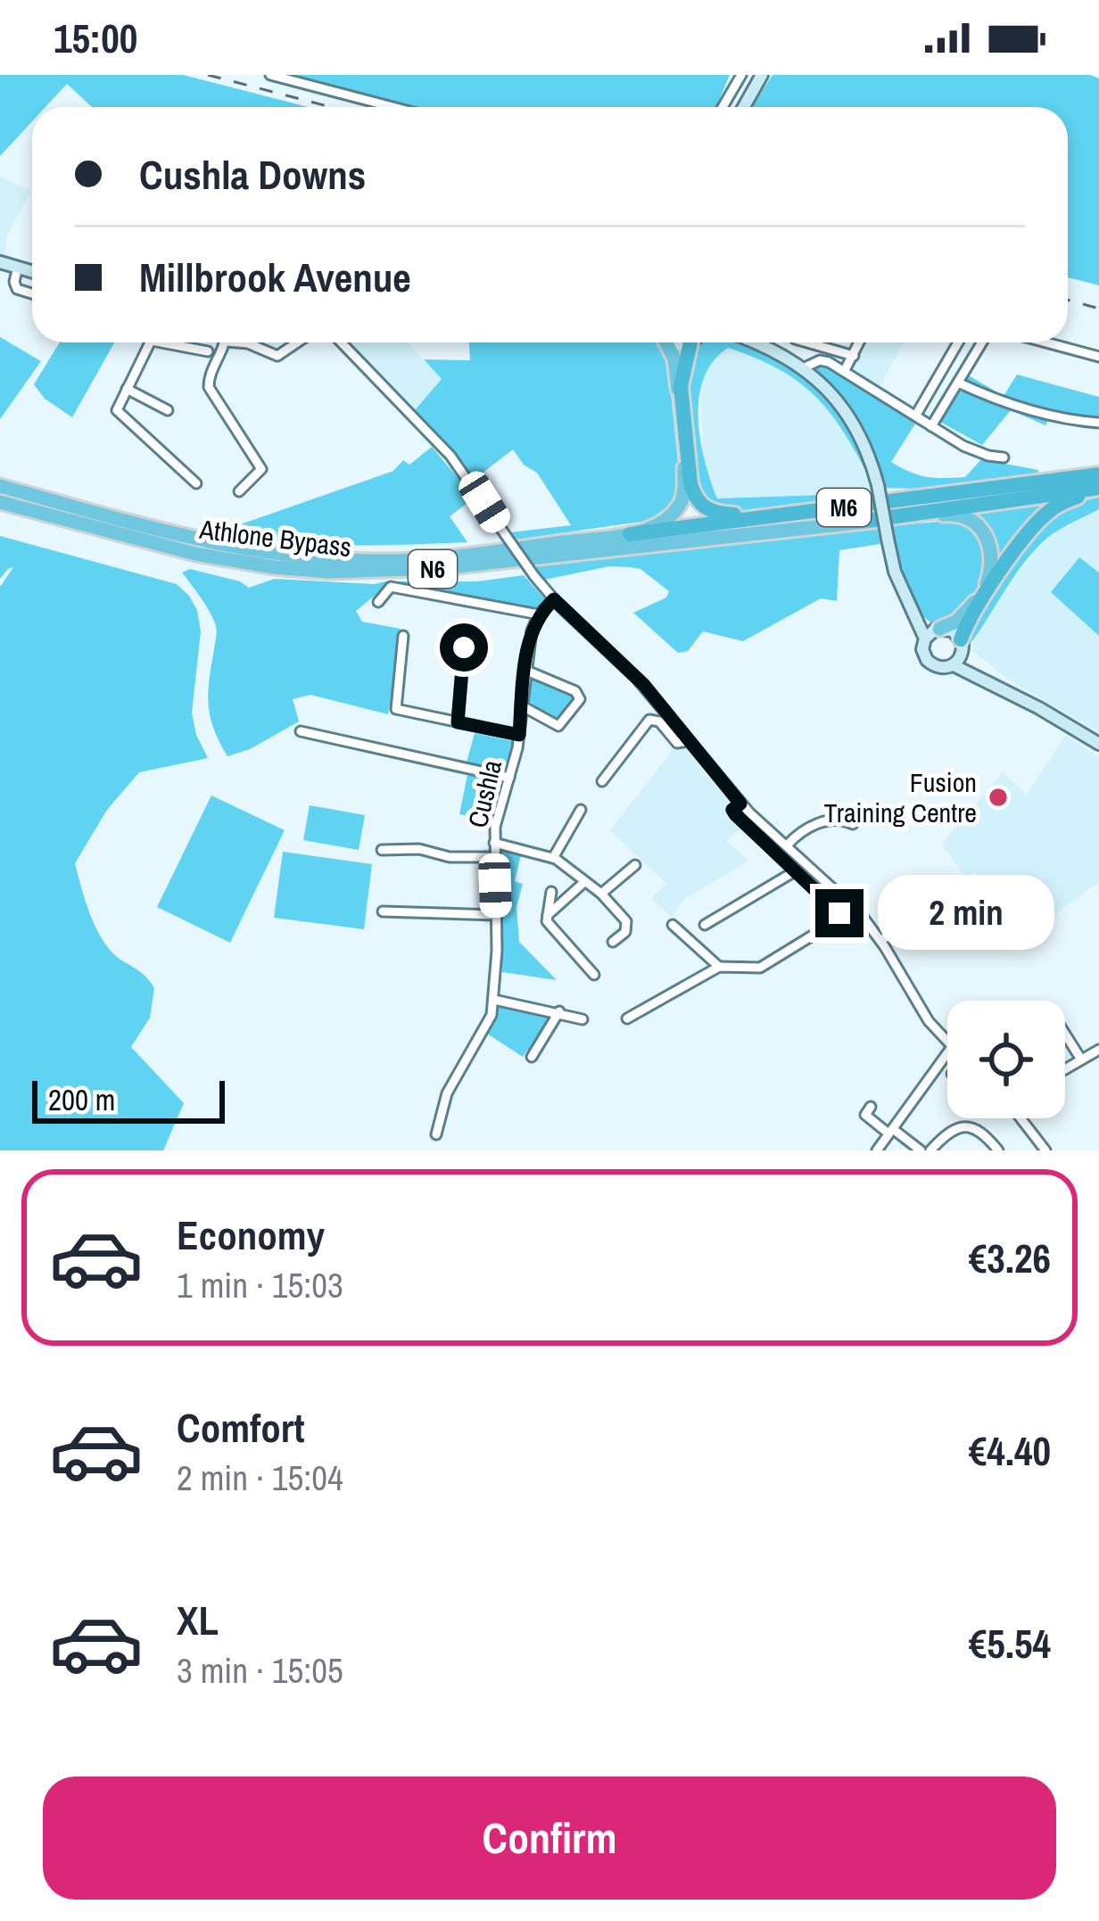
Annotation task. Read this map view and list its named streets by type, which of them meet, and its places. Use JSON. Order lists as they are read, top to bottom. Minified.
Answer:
{"streets":{"highway":["M6","Athlone Bypass","N6"],"street":["Cushla"]},"crossings":[["M6","Athlone Bypass"]],"places":["Fusion Training Centre"],"scale_bar":"200 m","page":{"status":"15:00","banner":["Cushla Downs","Millbrook Avenue"],"bubble":"2 min","scale":"200 m","list":[{"name":"Economy","note":"1 min · 15:03","value":"€3.26"},{"name":"Comfort","note":"2 min · 15:04","value":"€4.40"},{"name":"XL","note":"3 min · 15:05","value":"€5.54"}],"buttons":"Confirm"}}
